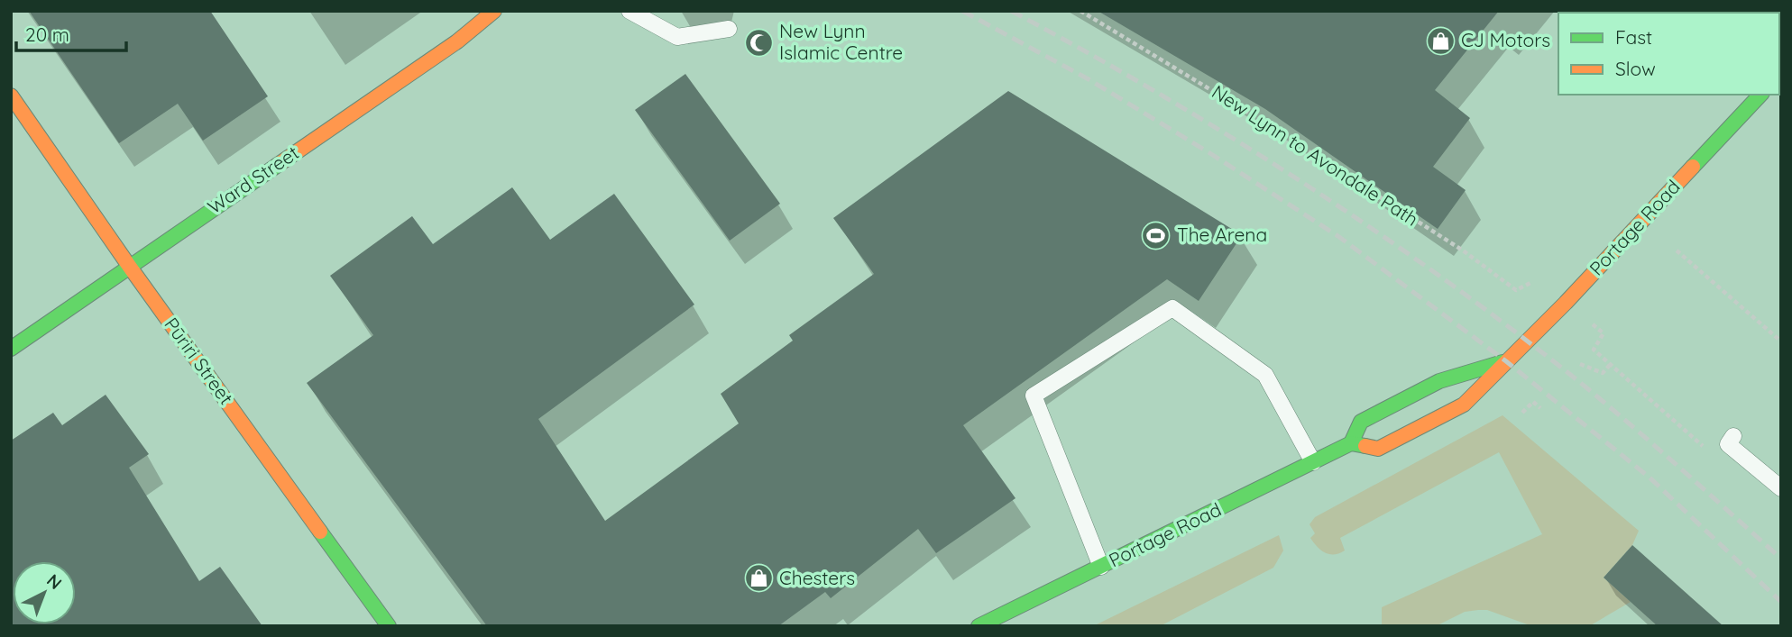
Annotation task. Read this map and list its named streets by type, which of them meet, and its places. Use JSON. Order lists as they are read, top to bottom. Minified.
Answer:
{"streets":{"street":["Ward Street","Portage Road","Pūriri Street"],"path":["New Lynn to Avondale Path"]},"crossings":[["Ward Street","Pūriri Street"]],"places":{"shop":["CJ Motors","Chesters"],"mosque":["New Lynn Islamic Centre"],"sports":["The Arena"]},"legend":["Fast","Slow"],"scale_bar":"20 m","north":"top right"}
